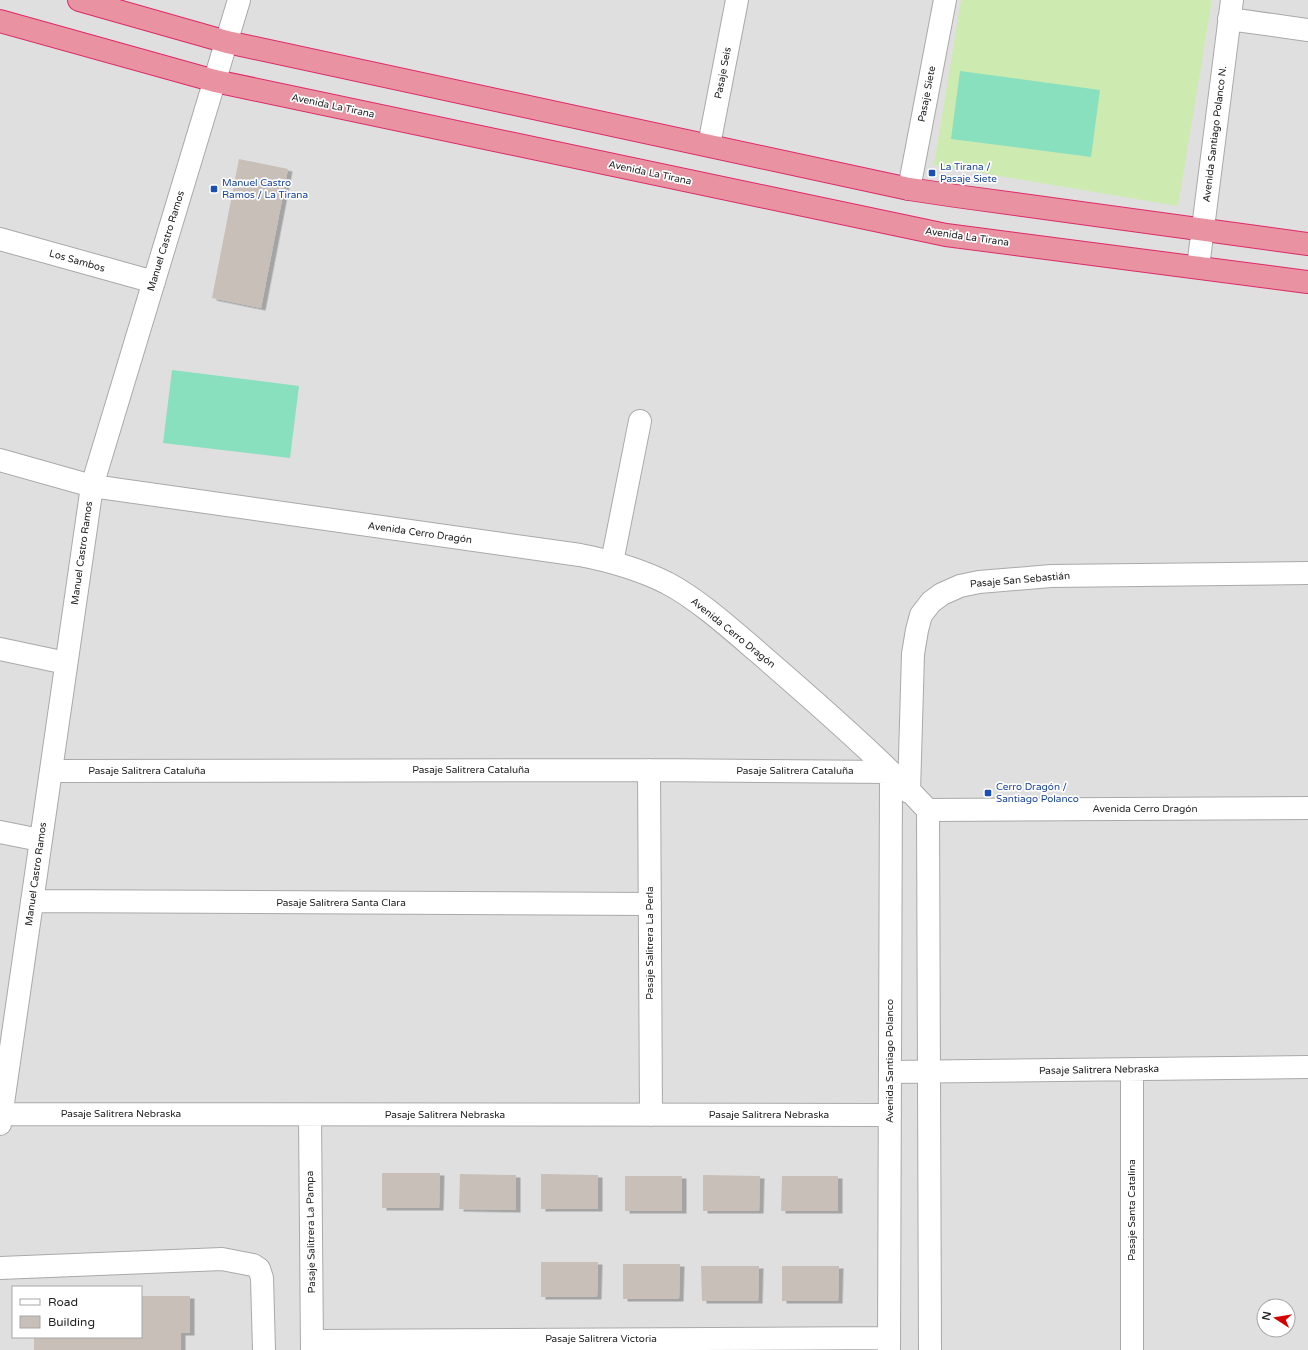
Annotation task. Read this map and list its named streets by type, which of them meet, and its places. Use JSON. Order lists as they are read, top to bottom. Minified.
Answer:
{"streets":{"highway":["Avenida La Tirana"],"street":["Pasaje Seis","Pasaje Siete","Avenida Santiago Polanco N.","Manuel Castro Ramos","Los Sambos","Avenida Cerro Dragón","Pasaje San Sebastián","Pasaje Salitrera Cataluña","Pasaje Salitrera Santa Clara","Pasaje Salitrera La Perla","Avenida Santiago Polanco","Pasaje Salitrera Nebraska","Pasaje Santa Catalina","Pasaje Salitrera La Pampa","Pasaje Salitrera Victoria"]},"crossings":[["Avenida La Tirana","Avenida Santiago Polanco N."],["Avenida La Tirana","Manuel Castro Ramos"],["Manuel Castro Ramos","Los Sambos"],["Manuel Castro Ramos","Avenida Cerro Dragón"],["Manuel Castro Ramos","Pasaje Salitrera Cataluña"],["Manuel Castro Ramos","Pasaje Salitrera Santa Clara"],["Manuel Castro Ramos","Pasaje Salitrera Nebraska"],["Avenida Cerro Dragón","Pasaje San Sebastián"],["Avenida Cerro Dragón","Pasaje Salitrera Cataluña"],["Avenida Cerro Dragón","Avenida Santiago Polanco"],["Pasaje Salitrera Cataluña","Pasaje Salitrera La Perla"],["Pasaje Salitrera Cataluña","Avenida Santiago Polanco"],["Pasaje Salitrera Santa Clara","Pasaje Salitrera La Perla"],["Pasaje Salitrera La Perla","Pasaje Salitrera Nebraska"],["Avenida Santiago Polanco","Pasaje Salitrera Nebraska"],["Avenida Santiago Polanco","Pasaje Salitrera Victoria"],["Pasaje Salitrera Nebraska","Pasaje Santa Catalina"],["Pasaje Salitrera Nebraska","Pasaje Salitrera La Pampa"],["Pasaje Salitrera La Pampa","Pasaje Salitrera Victoria"]],"places":{"transit":["La Tirana / Pasaje Siete","Manuel Castro Ramos / La Tirana","Cerro Dragón / Santiago Polanco"]},"legend":["Road","Building"],"north":"left"}
